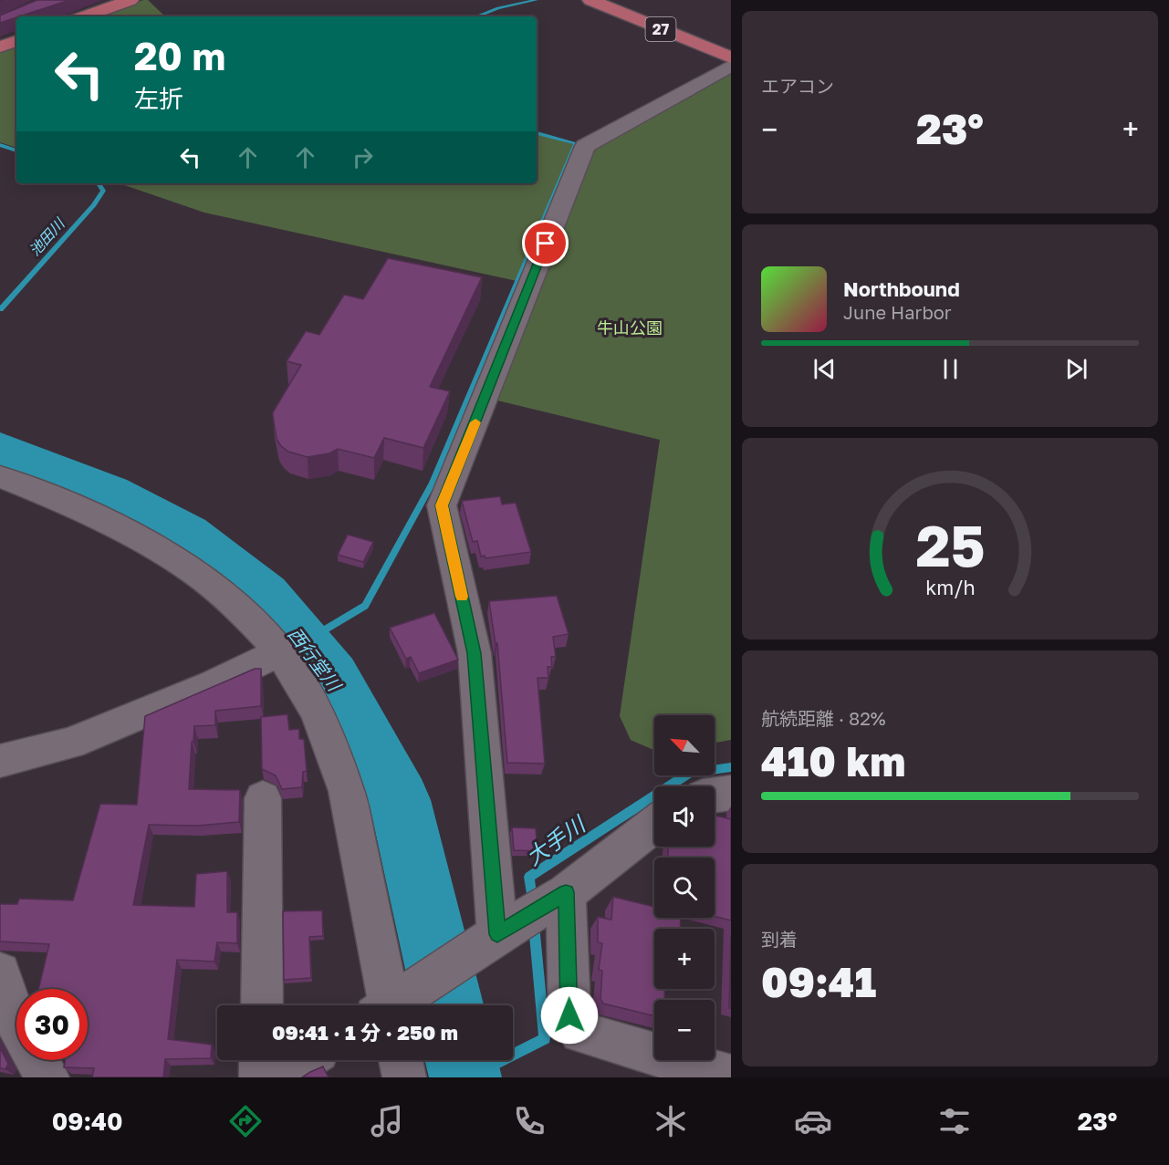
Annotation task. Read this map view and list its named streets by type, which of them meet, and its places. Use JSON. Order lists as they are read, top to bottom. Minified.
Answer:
{"streets":{"main road":["27"]},"water":["池田川","西行堂川","大手川"],"parks":["牛山公園"],"north":"top left","page":{"tile":["エアコン",["航続距離 · 82%","410 km"],["到着","09:41"]],"turn":["20 m","左折"],"heat":["−","23°","+"],"song":["Northbound","June Harbor"],"map_buttons":["+","−"],"limit":"30","trip":"09:41 · 1 分 · 250 m","tabs":["09:40","23°"],"gauge":["25","km/h"]}}
